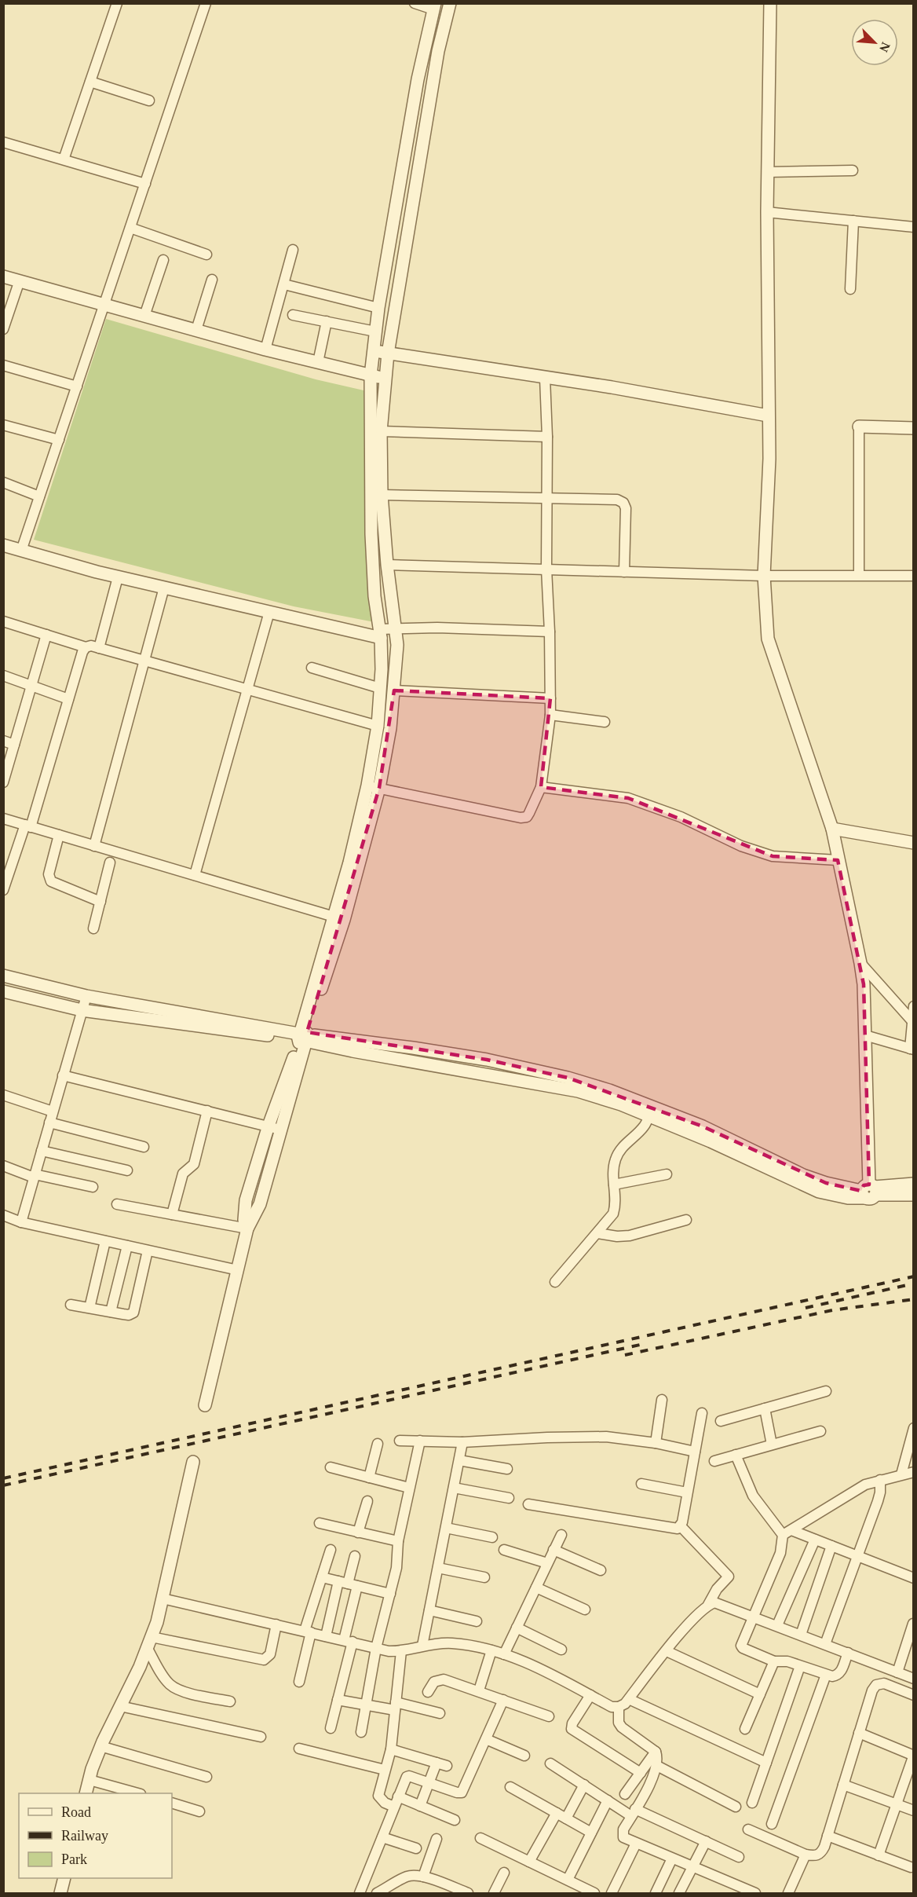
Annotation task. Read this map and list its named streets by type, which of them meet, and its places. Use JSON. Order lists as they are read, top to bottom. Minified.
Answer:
{"legend":["Road","Railway","Park"],"north":"bottom right"}
